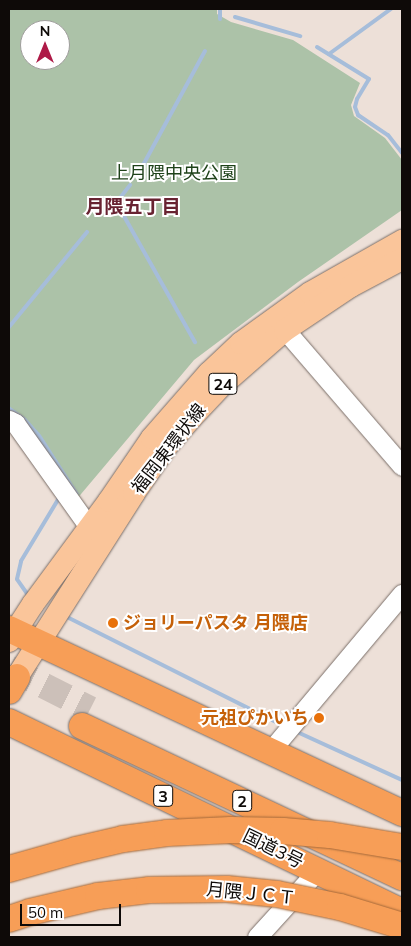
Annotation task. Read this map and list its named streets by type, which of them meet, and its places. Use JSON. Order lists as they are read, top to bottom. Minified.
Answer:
{"streets":{"highway":["3","2","国道3号","月隈ＪＣＴ"],"main road":["24","福岡東環状線"]},"districts":["月隈五丁目"],"parks":["上月隈中央公園"],"places":["ジョリーパスタ 月隈店","元祖ぴかいち"],"scale_bar":"50 m","north":"top"}
